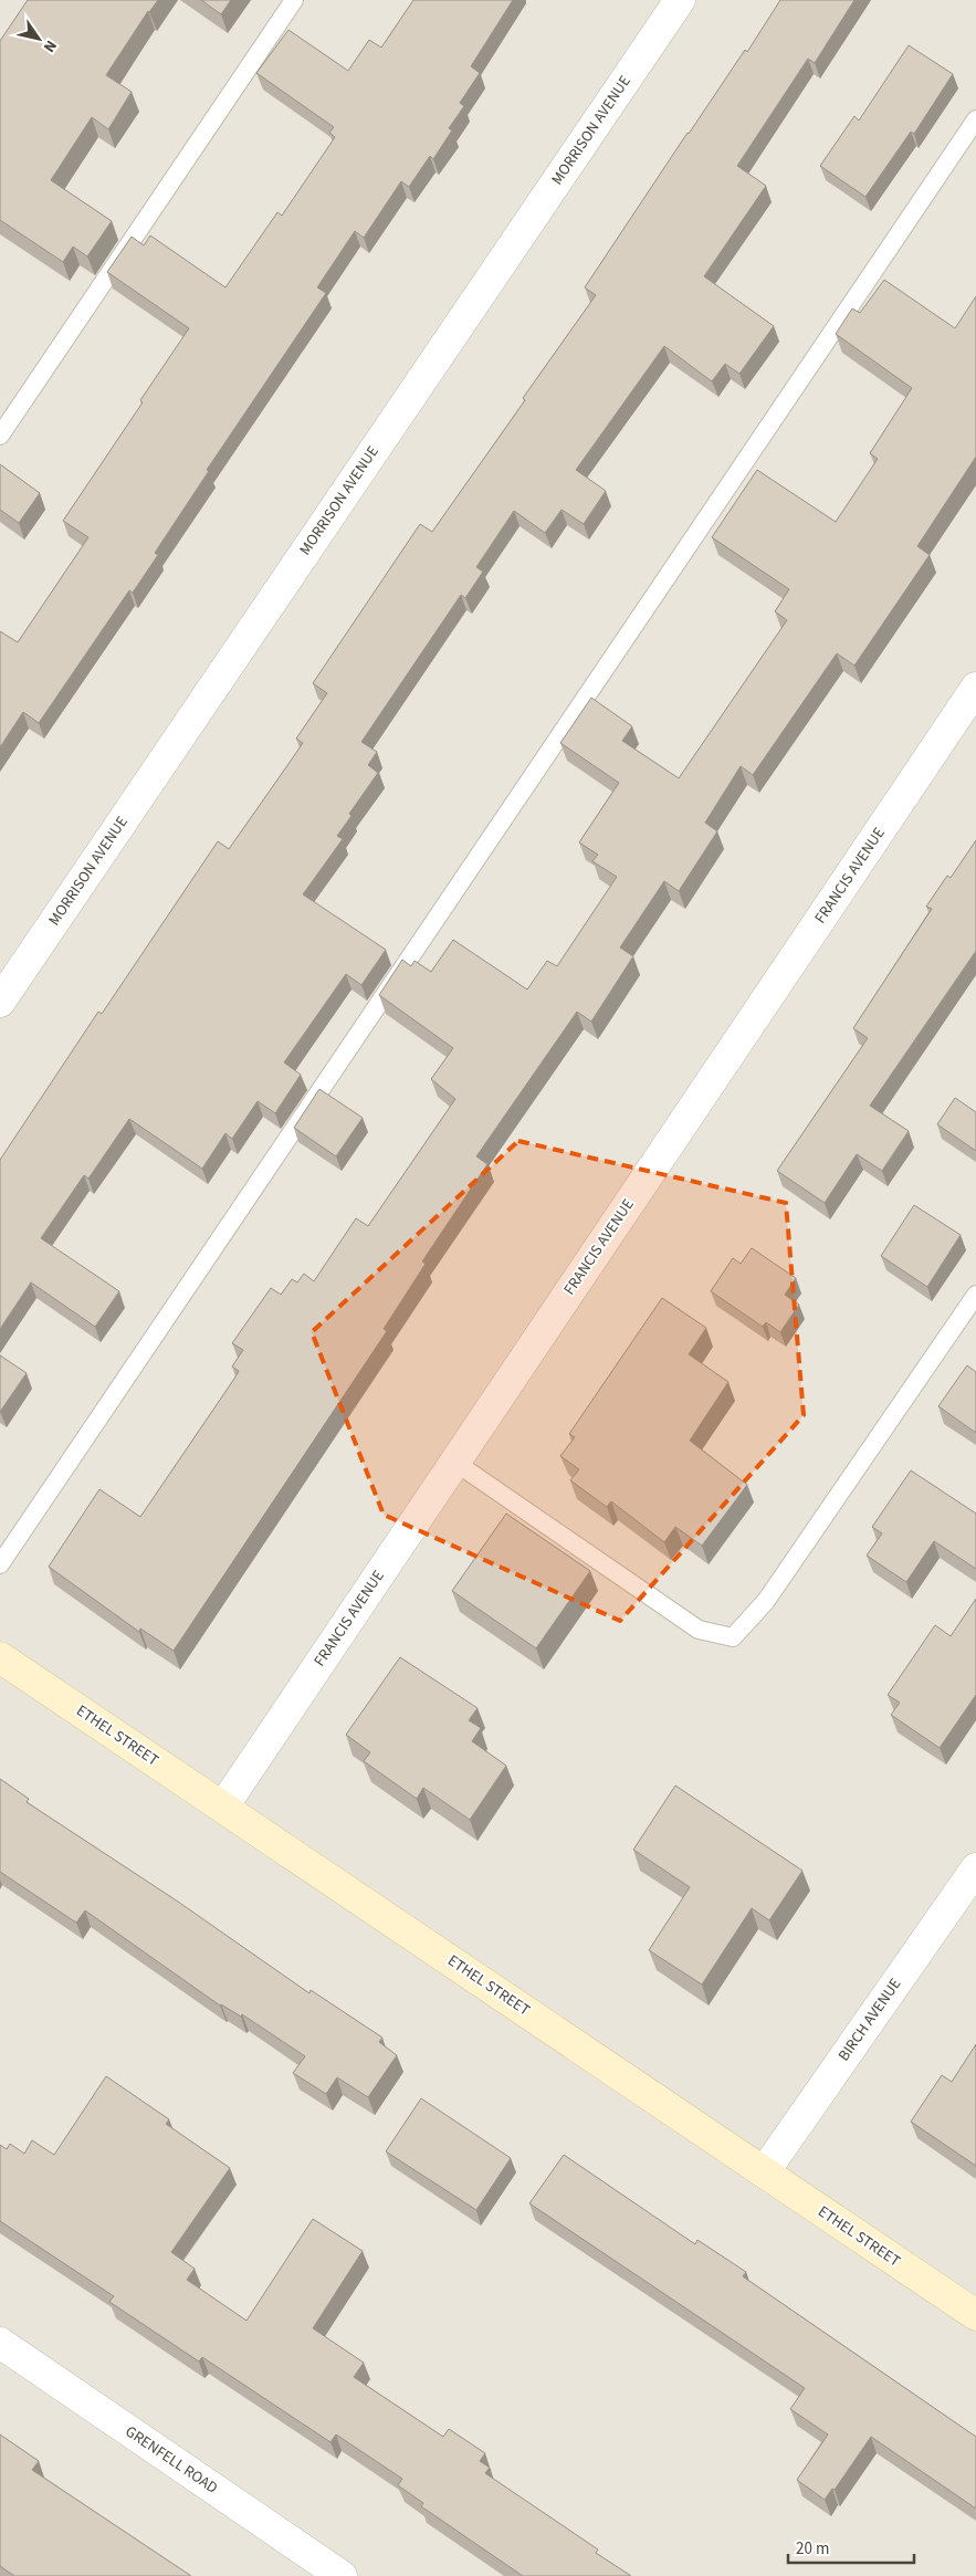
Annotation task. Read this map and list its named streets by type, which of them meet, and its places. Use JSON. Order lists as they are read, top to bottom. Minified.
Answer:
{"streets":{"street":["MORRISON AVENUE","FRANCIS AVENUE","ETHEL STREET","BIRCH AVENUE","GRENFELL ROAD"]},"crossings":[["FRANCIS AVENUE","ETHEL STREET"],["ETHEL STREET","BIRCH AVENUE"]],"scale_bar":"20 m","north":"bottom right"}
